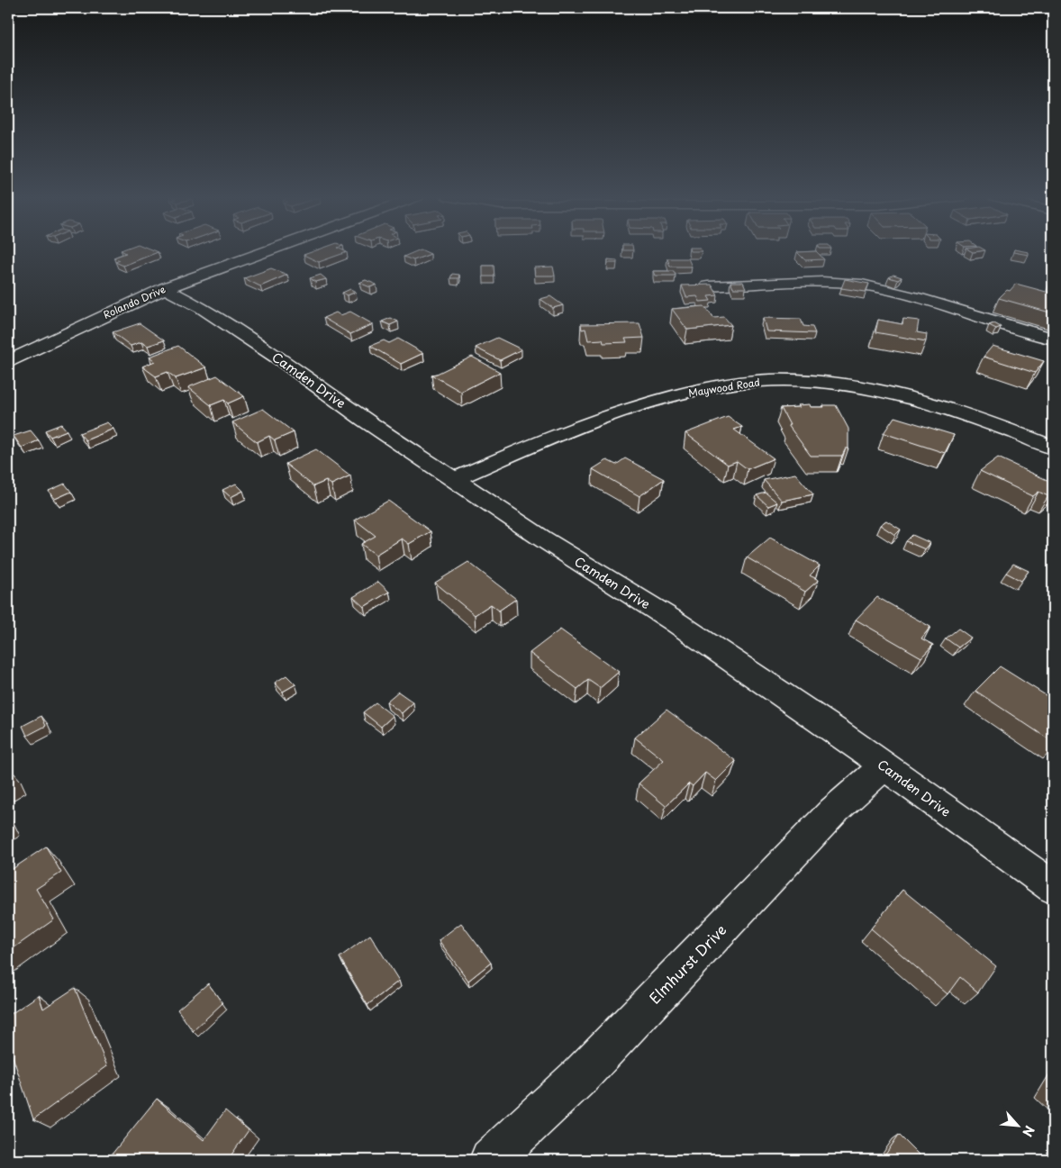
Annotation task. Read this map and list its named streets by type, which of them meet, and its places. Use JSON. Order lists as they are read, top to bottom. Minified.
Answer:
{"streets":{"street":["Rolando Drive","Camden Drive","Maywood Road","Elmhurst Drive"]},"crossings":[["Rolando Drive","Camden Drive"],["Camden Drive","Maywood Road"],["Camden Drive","Elmhurst Drive"]],"north":"bottom right"}
